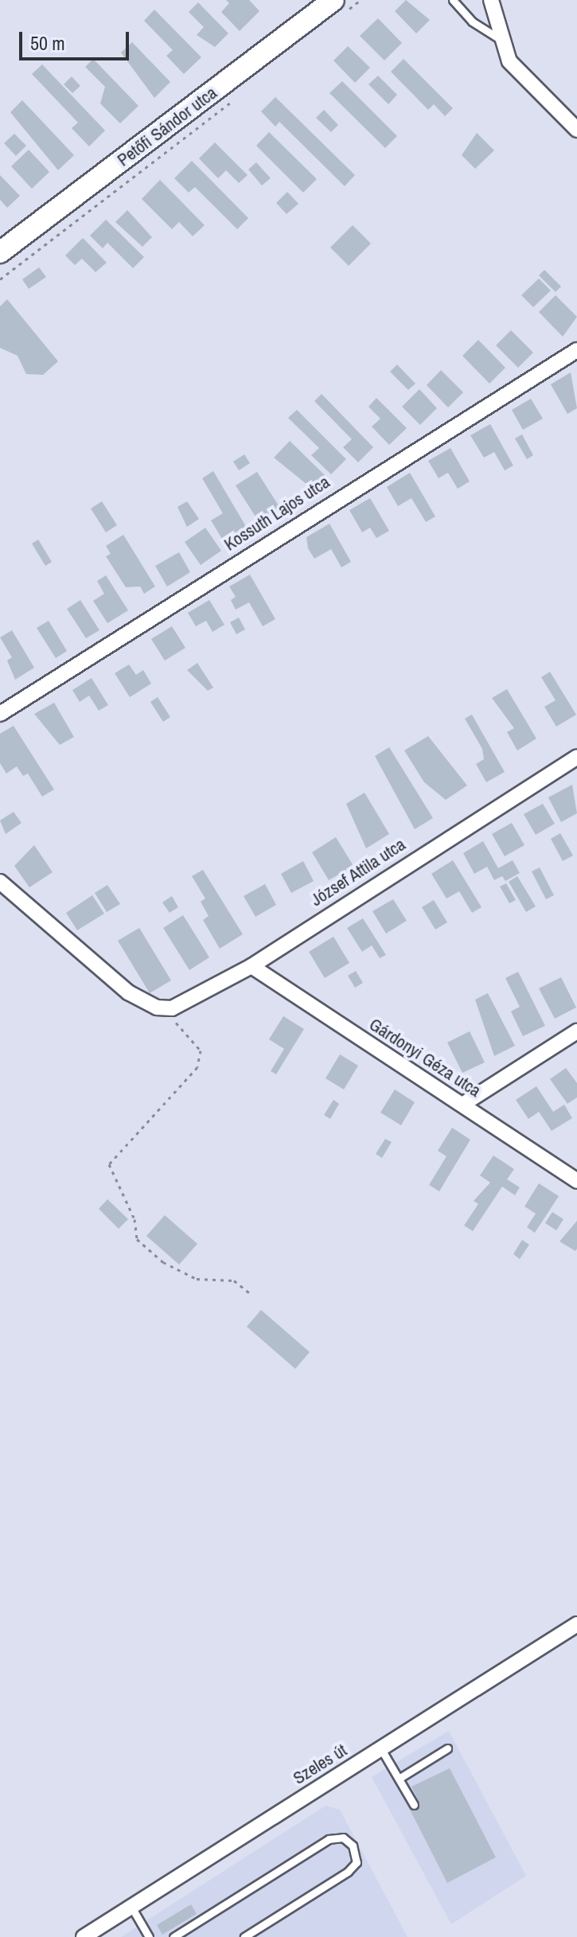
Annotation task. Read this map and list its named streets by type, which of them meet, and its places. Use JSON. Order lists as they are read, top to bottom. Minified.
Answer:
{"streets":{"main road":["Petőfi Sándor utca"],"street":["Kossuth Lajos utca","József Attila utca","Gárdonyi Géza utca","Szeles út"]},"crossings":[["József Attila utca","Gárdonyi Géza utca"]],"scale_bar":"50 m"}
